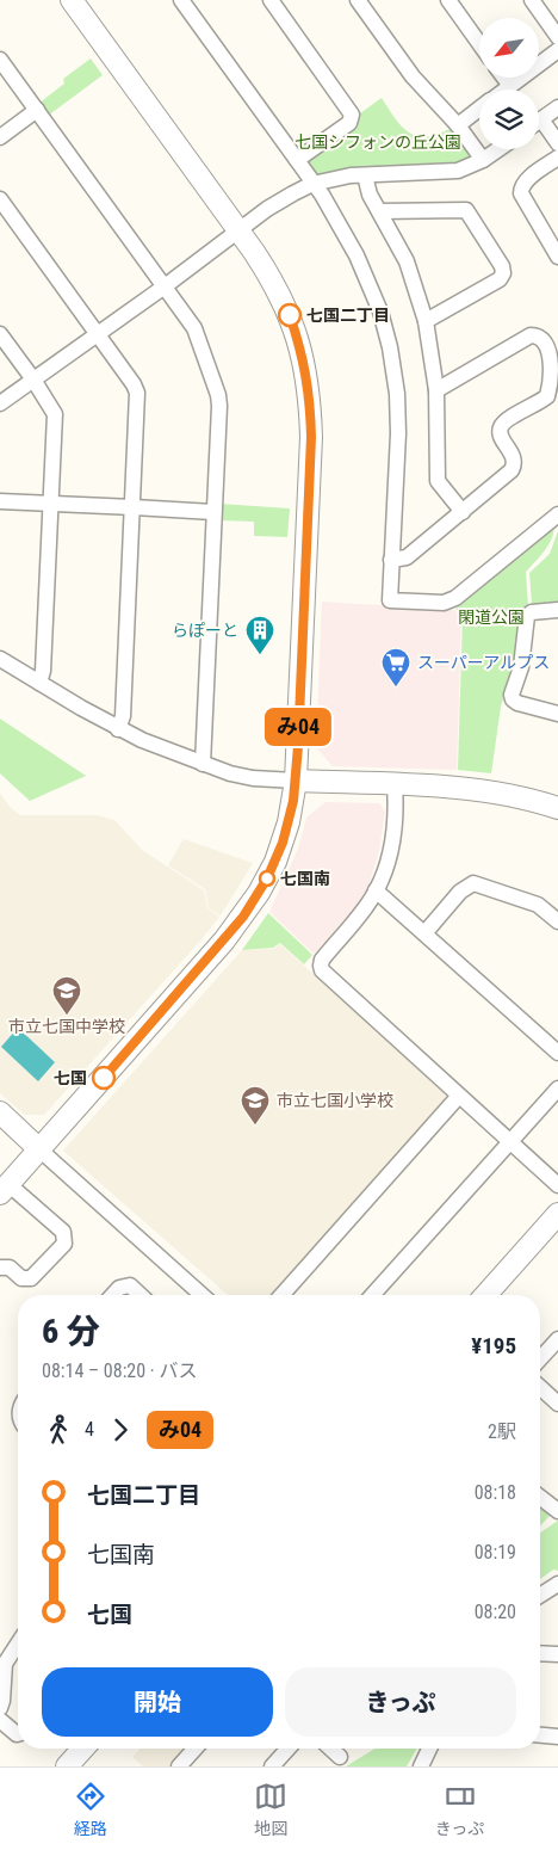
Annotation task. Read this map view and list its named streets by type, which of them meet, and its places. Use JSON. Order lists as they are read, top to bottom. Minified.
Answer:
{"parks":["七国シフォンの丘公園","閑道公園"],"places":{"other":["七国二丁目","七国南","七国"],"building":["らぽーと"],"supermarket":["スーパーアルプス"],"school or university":["市立七国中学校","市立七国小学校"]},"lines":["bus line み04"],"north":"bottom left","page":{"on_map":"み04","heading":["6 分","08:14 – 08:20 · バス","¥195"],"legs":["4","み04","2駅"],"list":[{"name":"七国二丁目","value":"08:18"},{"name":"七国南","value":"08:19"},{"name":"七国","value":"08:20"}],"buttons":["開始","きっぷ"],"tabs":["経路","地図","きっぷ"]}}
